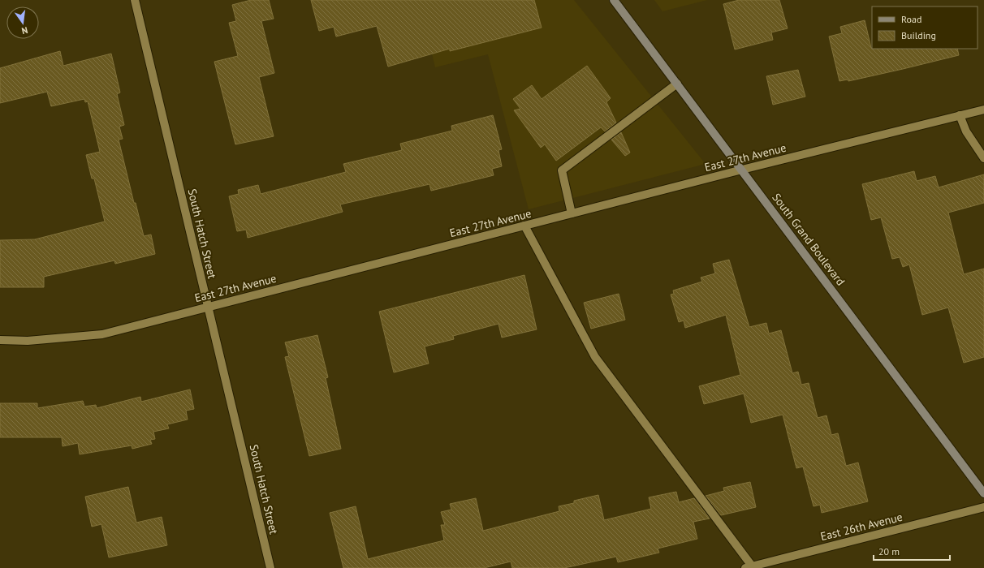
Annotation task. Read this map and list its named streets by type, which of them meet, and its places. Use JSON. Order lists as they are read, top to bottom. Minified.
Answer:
{"streets":{"main road":["South Grand Boulevard"],"street":["East 27th Avenue","South Hatch Street","East 26th Avenue"]},"crossings":[["East 27th Avenue","South Hatch Street"],["East 27th Avenue","South Grand Boulevard"]],"legend":["Road","Building"],"scale_bar":"20 m","north":"bottom"}
